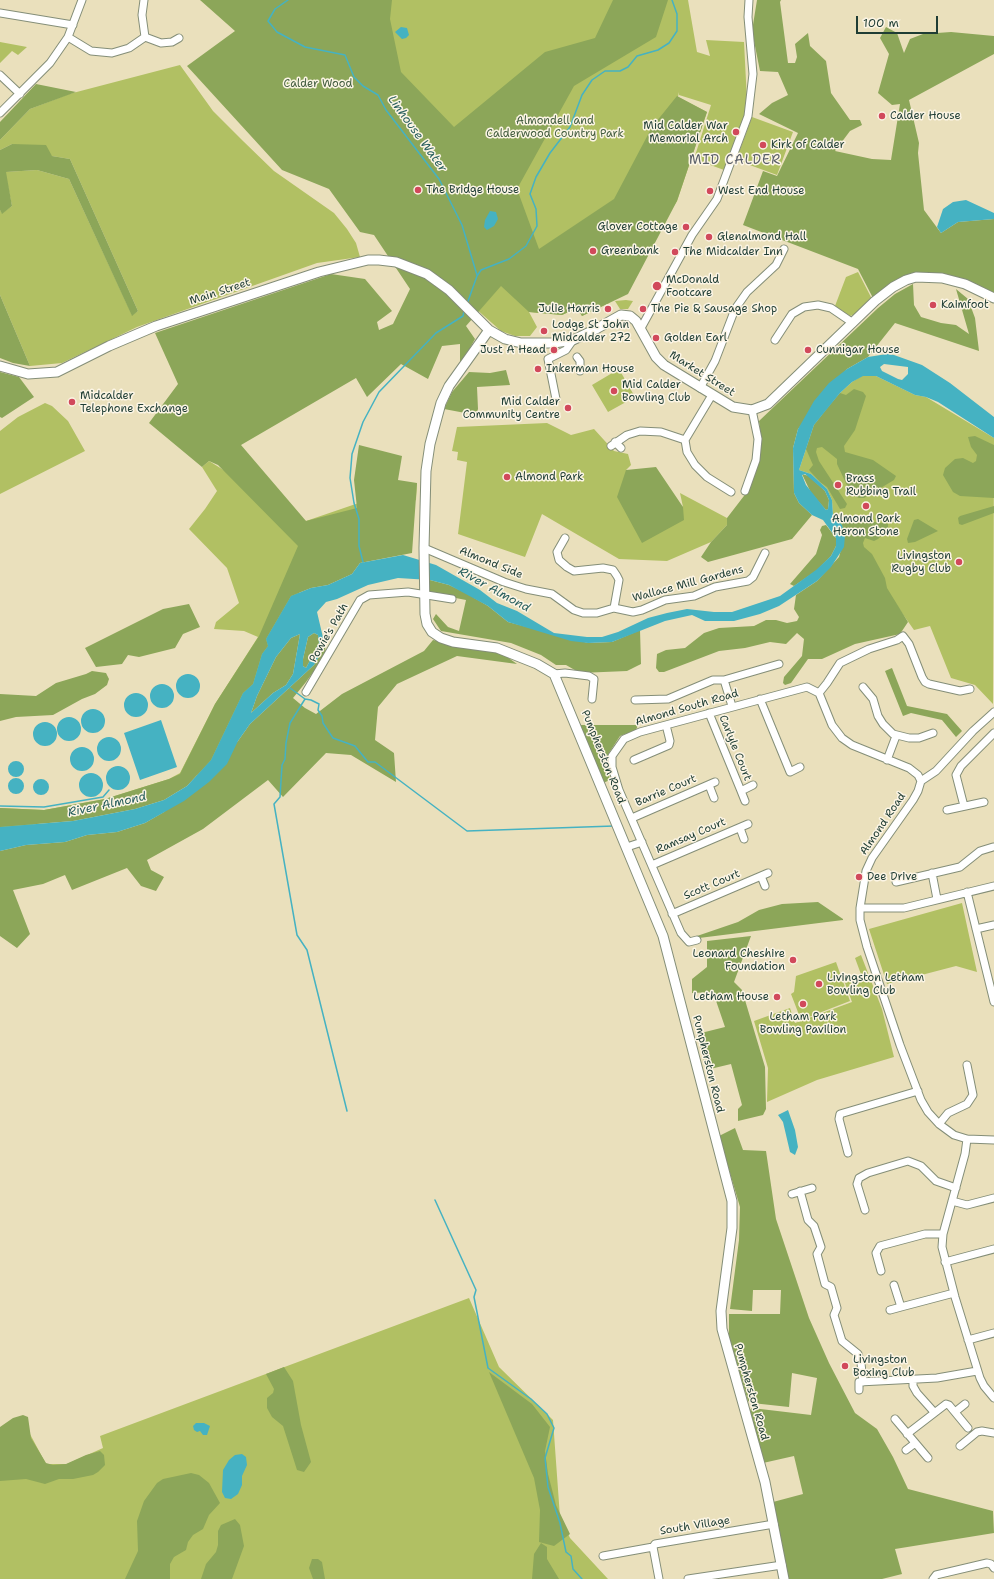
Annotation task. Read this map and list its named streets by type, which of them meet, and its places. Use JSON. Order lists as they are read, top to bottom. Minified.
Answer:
{"streets":{"main road":["Main Street","Market Street","Pumpherston Road"],"street":["Almond Side","Wallace Mill Gardens","Powie's Path","Almond South Road","Carlyle Court","Barrie Court","Almond Road","Ramsay Court","Scott Court","South Village"]},"crossings":[["Almond Side","Wallace Mill Gardens"],["Almond South Road","Carlyle Court"],["Almond South Road","Barrie Court"],["Almond South Road","Ramsay Court"],["Almond South Road","Scott Court"],["Pumpherston Road","South Village"]],"districts":["MID CALDER"],"water":["Linhouse Water","River Almond"],"parks":["Calder Wood","Almondell and Calderwood Country Park"],"places":["Calder House","Mid Calder War Memorial Arch","Kirk of Calder","The Bridge House","West End House","Glover Cottage","Glenalmond Hall","Greenbank","The Midcalder Inn","McDonald Footcare","Kaimfoot","Julie Harris","The Pie & Sausage Shop","Lodge St John Midcalder 272","Golden Earl","Just A Head","Cunnigar House","Inkerman House","Mid Calder Bowling Club","Midcalder Telephone Exchange","Mid Calder Community Centre","Almond Park","Brass Rubbing Trail","Almond Park Heron Stone","Livingston Rugby Club","Dee Drive","Leonard Cheshire Foundation","Livingston Letham Bowling Club","Letham House","Letham Park Bowling Pavilion","Livingston Boxing Club"],"scale_bar":"100 m"}
